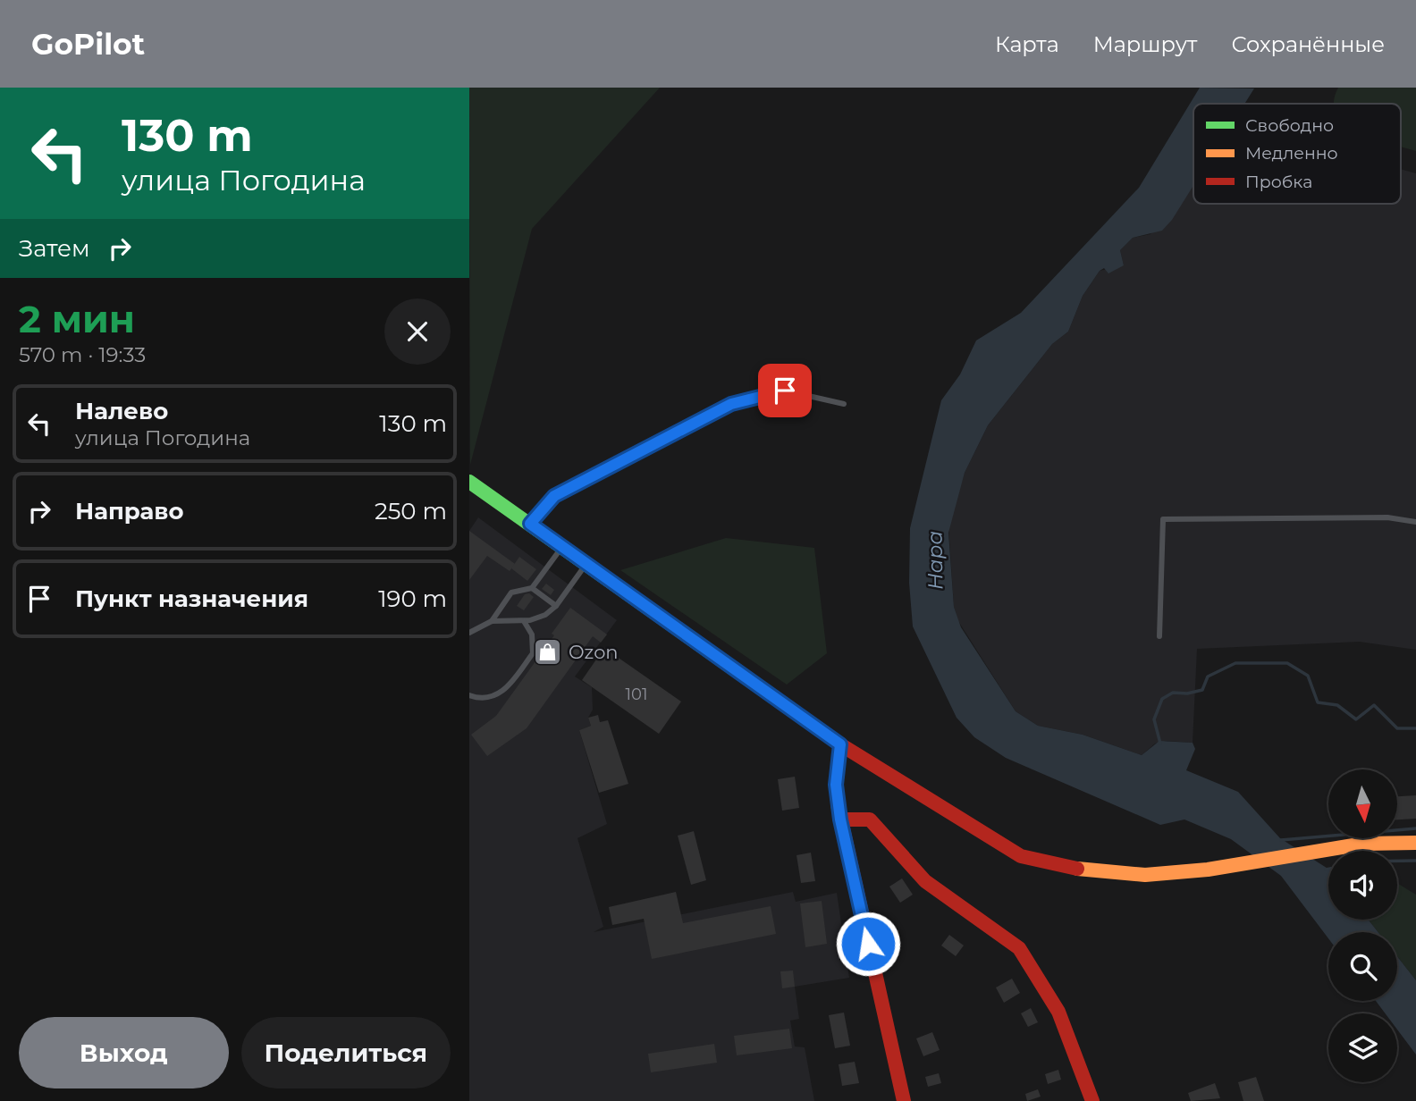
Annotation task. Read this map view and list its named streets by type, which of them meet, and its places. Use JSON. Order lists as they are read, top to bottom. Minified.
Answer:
{"water":["Нара"],"places":{"shop":["Ozon"]},"house_numbers":["101"],"legend":["Свободно","Медленно","Пробка"],"north":"bottom","page":{"header":"GoPilot","nav":["Карта","Маршрут","Сохранённые"],"turn":["130 m","улица Погодина"],"then":"Затем","heading":["2 мин","570 m · 19:33"],"list":[{"name":"Налево","note":"улица Погодина","value":"130 m"},{"name":"Направо","value":"250 m"},{"name":"Пункт назначения","value":"190 m"}],"buttons":["Выход","Поделиться"]}}
